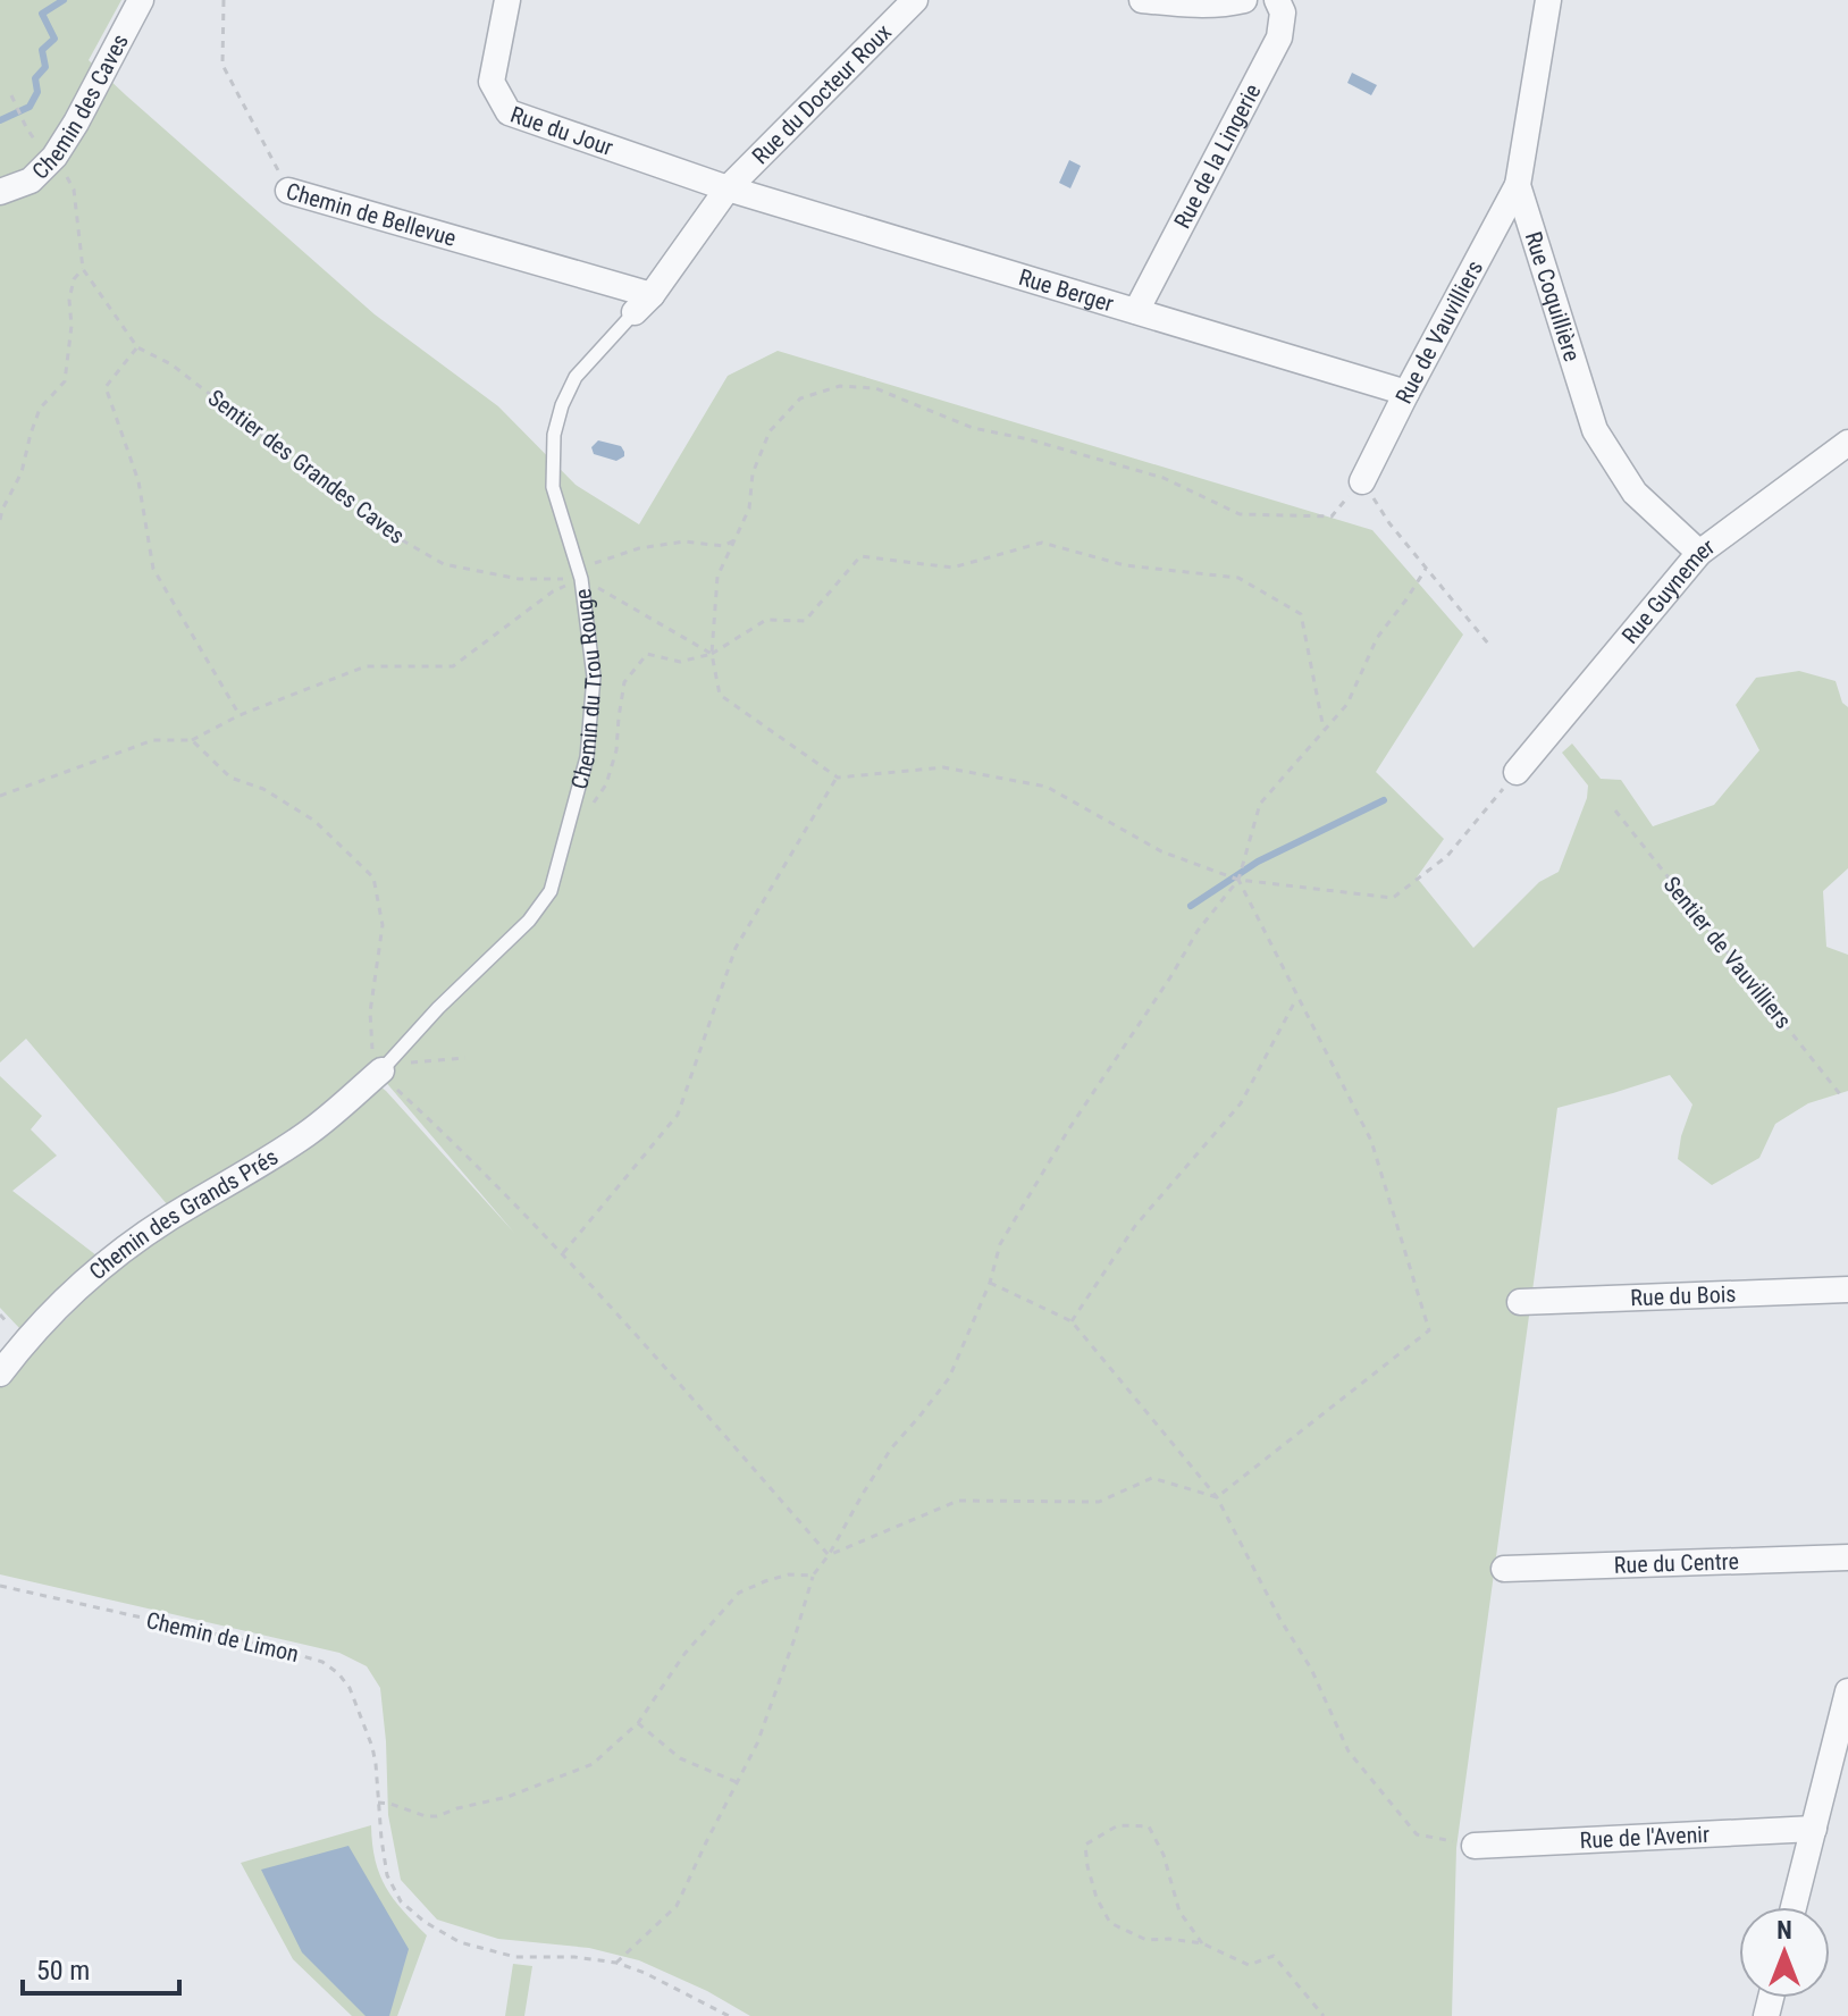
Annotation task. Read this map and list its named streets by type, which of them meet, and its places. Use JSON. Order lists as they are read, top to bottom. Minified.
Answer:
{"streets":{"street":["Rue du Docteur Roux","Chemin des Caves","Rue du Jour","Rue de la Lingerie","Chemin de Bellevue","Rue Berger","Rue Coquillière","Rue de Vauvilliers","Rue Guynemer","Chemin du Trou Rouge","Chemin des Grands Prés","Rue du Bois","Rue du Centre","Rue de l'Avenir"],"path":["Sentier des Grandes Caves","Sentier de Vauvilliers","Chemin de Limon"]},"crossings":[["Rue du Docteur Roux","Rue du Jour"],["Rue du Docteur Roux","Rue Berger"],["Rue du Docteur Roux","Chemin du Trou Rouge"],["Chemin des Caves","Sentier des Grandes Caves"],["Rue du Jour","Rue Berger"],["Rue du Jour","Chemin du Trou Rouge"],["Rue de la Lingerie","Rue Berger"],["Chemin de Bellevue","Chemin du Trou Rouge"],["Rue Berger","Rue de Vauvilliers"],["Rue Berger","Chemin du Trou Rouge"],["Rue Coquillière","Rue de Vauvilliers"],["Rue Coquillière","Rue Guynemer"],["Sentier des Grandes Caves","Chemin du Trou Rouge"],["Chemin du Trou Rouge","Chemin des Grands Prés"]],"scale_bar":"50 m","north":"top"}
